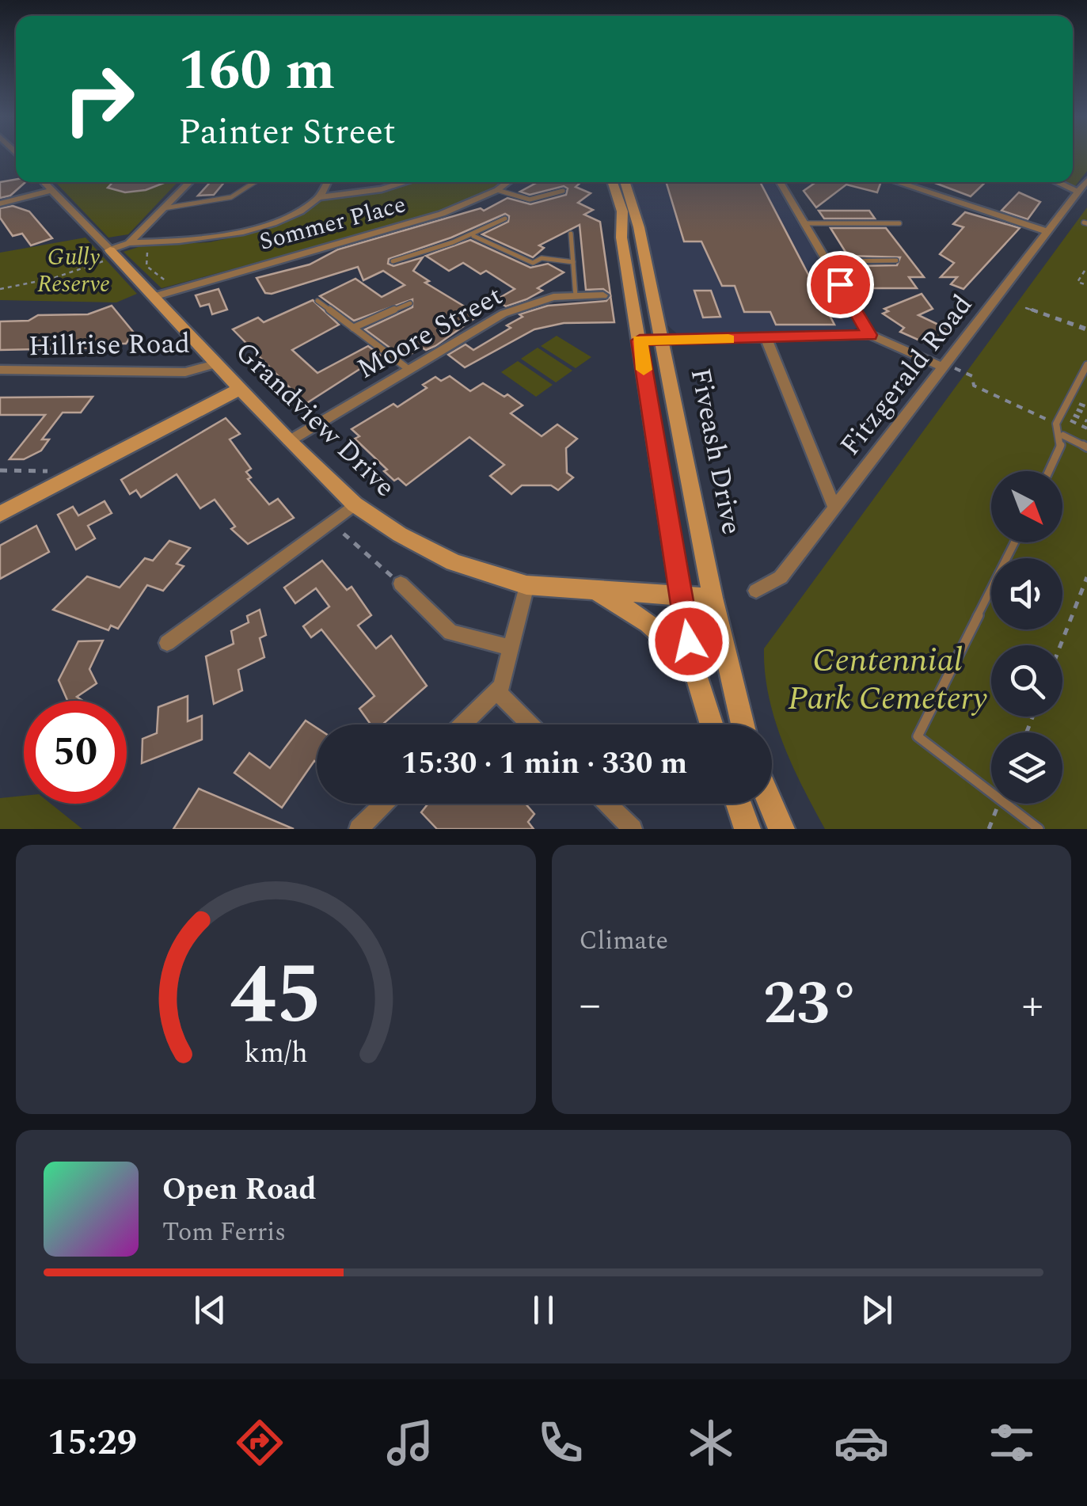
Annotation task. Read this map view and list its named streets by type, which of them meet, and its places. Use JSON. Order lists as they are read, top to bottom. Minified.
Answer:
{"streets":{"main road":["Grandview Drive","Fiveash Drive"],"street":["Sommer Place","Moore Street","Hillrise Road","Fitzgerald Road"]},"crossings":[["Sommer Place","Grandview Drive"],["Moore Street","Grandview Drive"],["Hillrise Road","Grandview Drive"],["Grandview Drive","Fiveash Drive"]],"parks":["Gully Reserve","Centennial Park Cemetery"],"north":"bottom right","page":{"turn":["160 m","Painter Street"],"limit":"50","trip":"15:30 · 1 min · 330 m","tile":"Climate","heat":["−","23°","+"],"song":["Open Road","Tom Ferris"],"tabs":"15:29","gauge":["45","km/h"]}}
